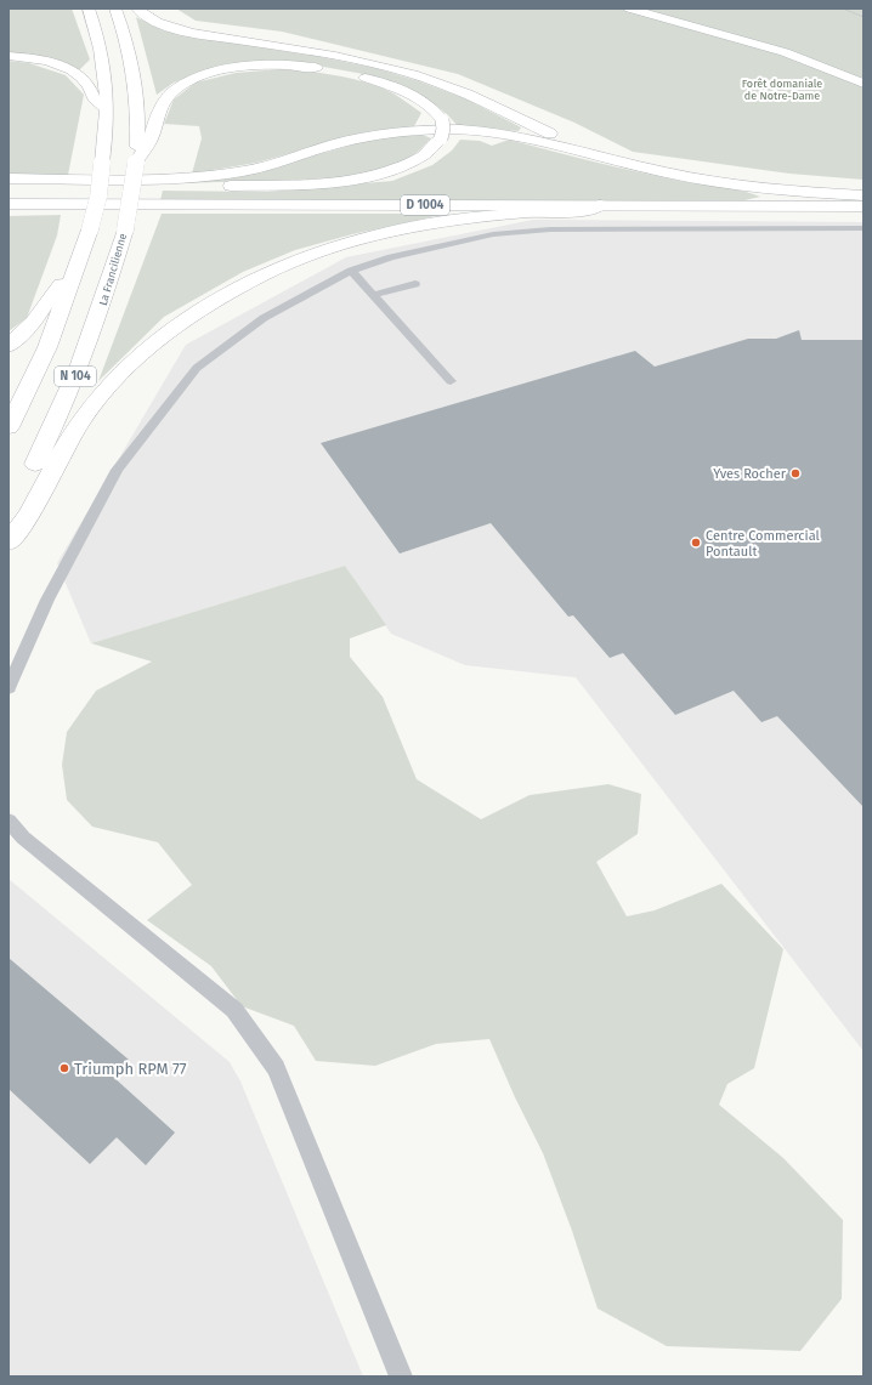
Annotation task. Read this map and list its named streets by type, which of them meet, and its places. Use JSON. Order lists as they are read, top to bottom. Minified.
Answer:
{"streets":{"main road":["D 1004","La Francilienne","N 104"]},"parks":["Forêt domaniale de Notre-Dame"],"places":["Yves Rocher","Centre Commercial Pontault","Triumph RPM 77"]}
